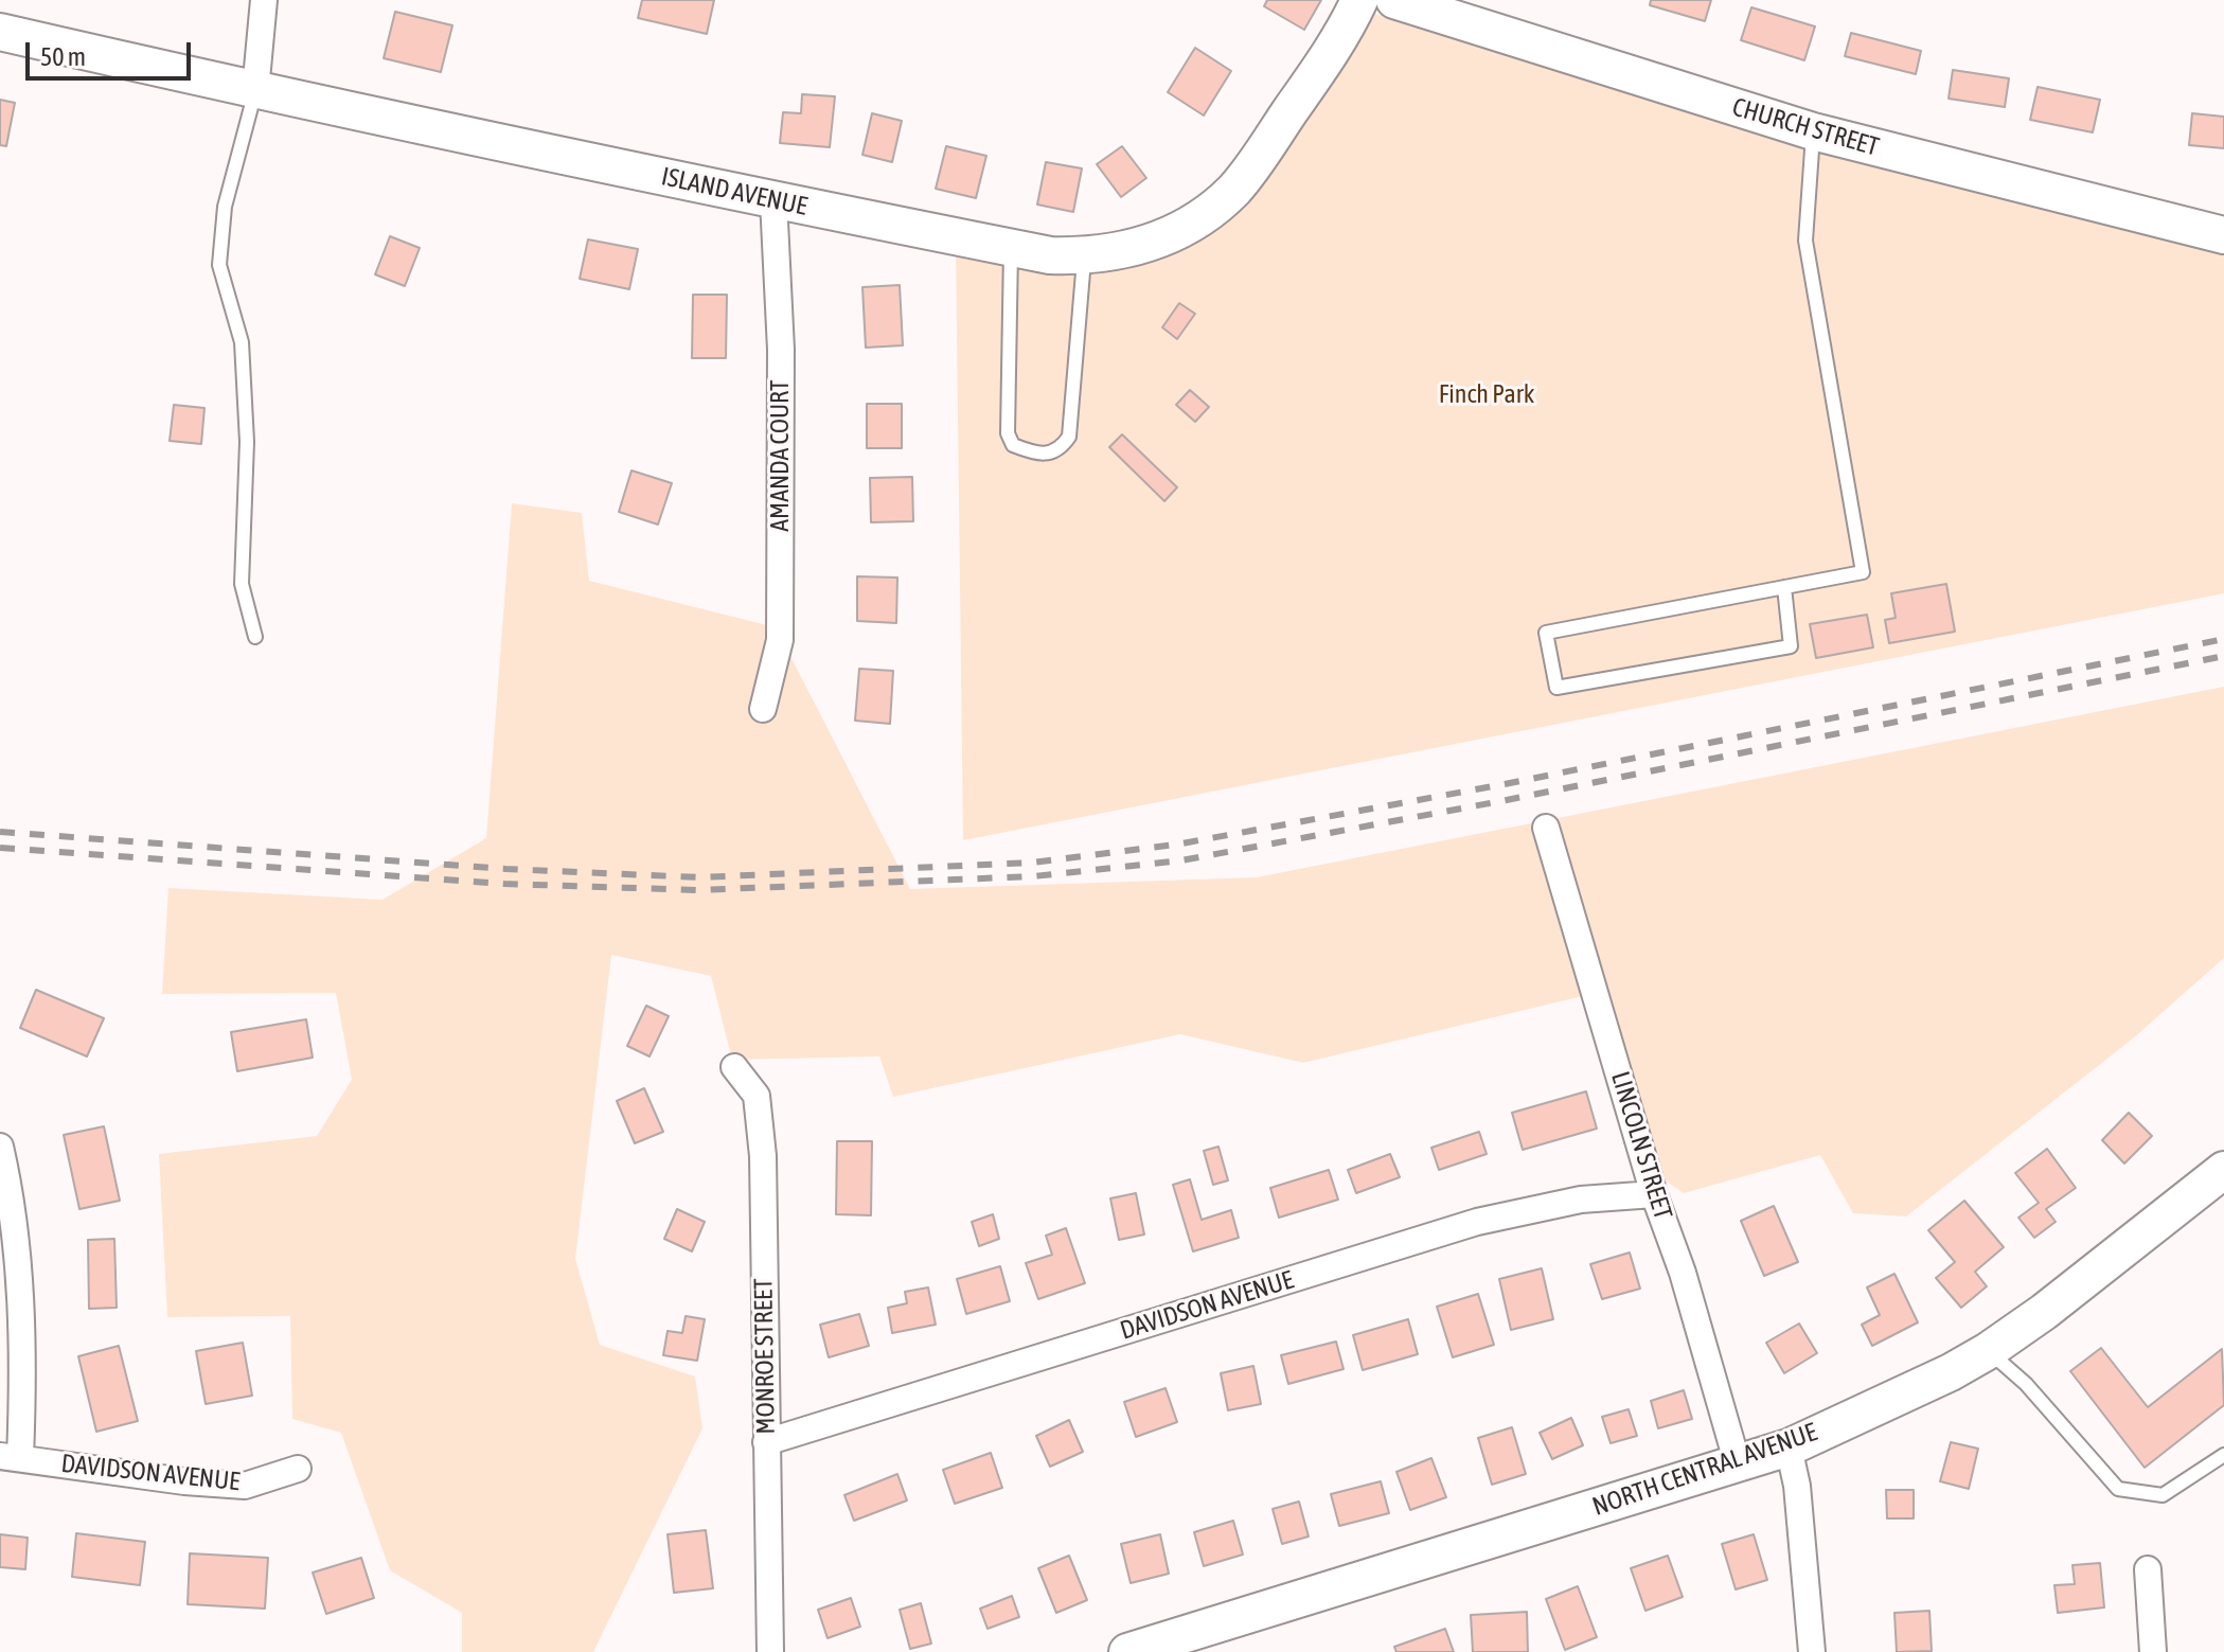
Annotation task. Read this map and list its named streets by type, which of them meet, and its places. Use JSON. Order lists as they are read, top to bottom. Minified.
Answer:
{"streets":{"street":["CHURCH STREET","ISLAND AVENUE","AMANDA COURT","LINCOLN STREET","DAVIDSON AVENUE","MONROE STREET","NORTH CENTRAL AVENUE"]},"crossings":[["ISLAND AVENUE","AMANDA COURT"],["LINCOLN STREET","DAVIDSON AVENUE"],["LINCOLN STREET","NORTH CENTRAL AVENUE"],["DAVIDSON AVENUE","MONROE STREET"]],"parks":["Finch Park"],"scale_bar":"50 m"}
